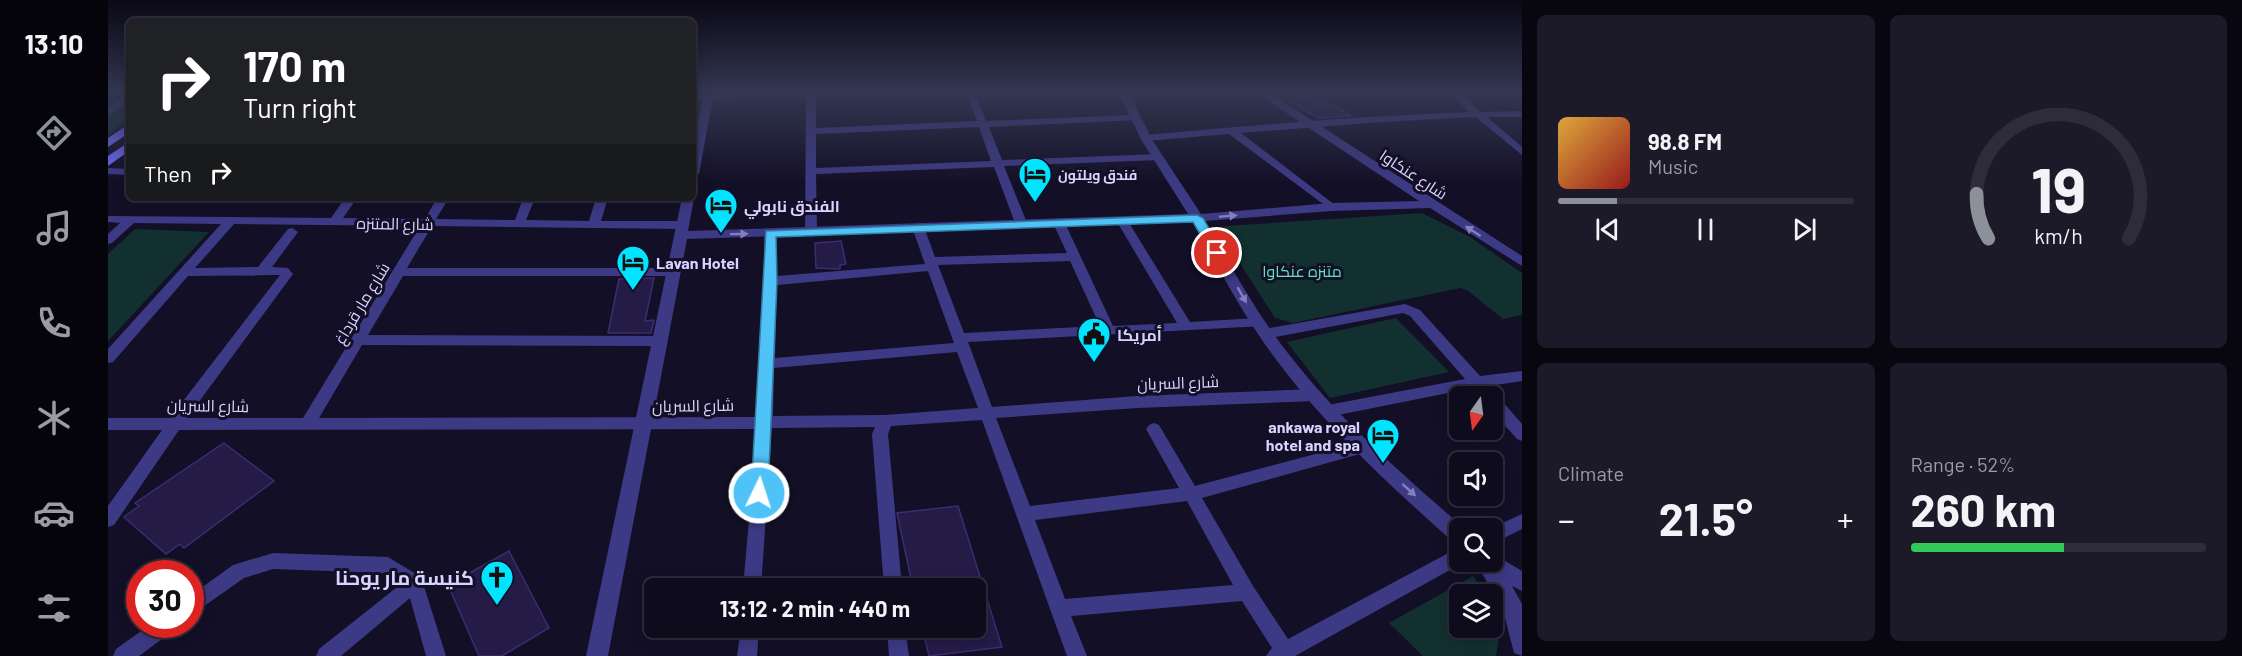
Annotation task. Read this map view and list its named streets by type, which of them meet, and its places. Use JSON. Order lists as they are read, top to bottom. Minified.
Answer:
{"streets":{"street":["شارع عنكاوا","شارع المتنزه","شارع مار قرداغ","شارع السريان"]},"crossings":[["شارع المتنزه","شارع مار قرداغ"],["شارع مار قرداغ","شارع السريان"]],"parks":["متنزه عنكاوا"],"places":{"hotel":["فندق ویلتون","الفندق نابولي","Lavan Hotel","ankawa royal hotel and spa"],"public building":["أمريكا"],"church":["كنيسة مار يوحنا"]},"north":"bottom","page":{"tabs":"13:10","turn":["170 m","Turn right"],"song":["98.8 FM","Music"],"then":"Then","tile":["Climate",["Range · 52%","260 km"]],"heat":["−","21.5°","+"],"limit":"30","trip":"13:12 · 2 min · 440 m","gauge":["19","km/h"]}}
